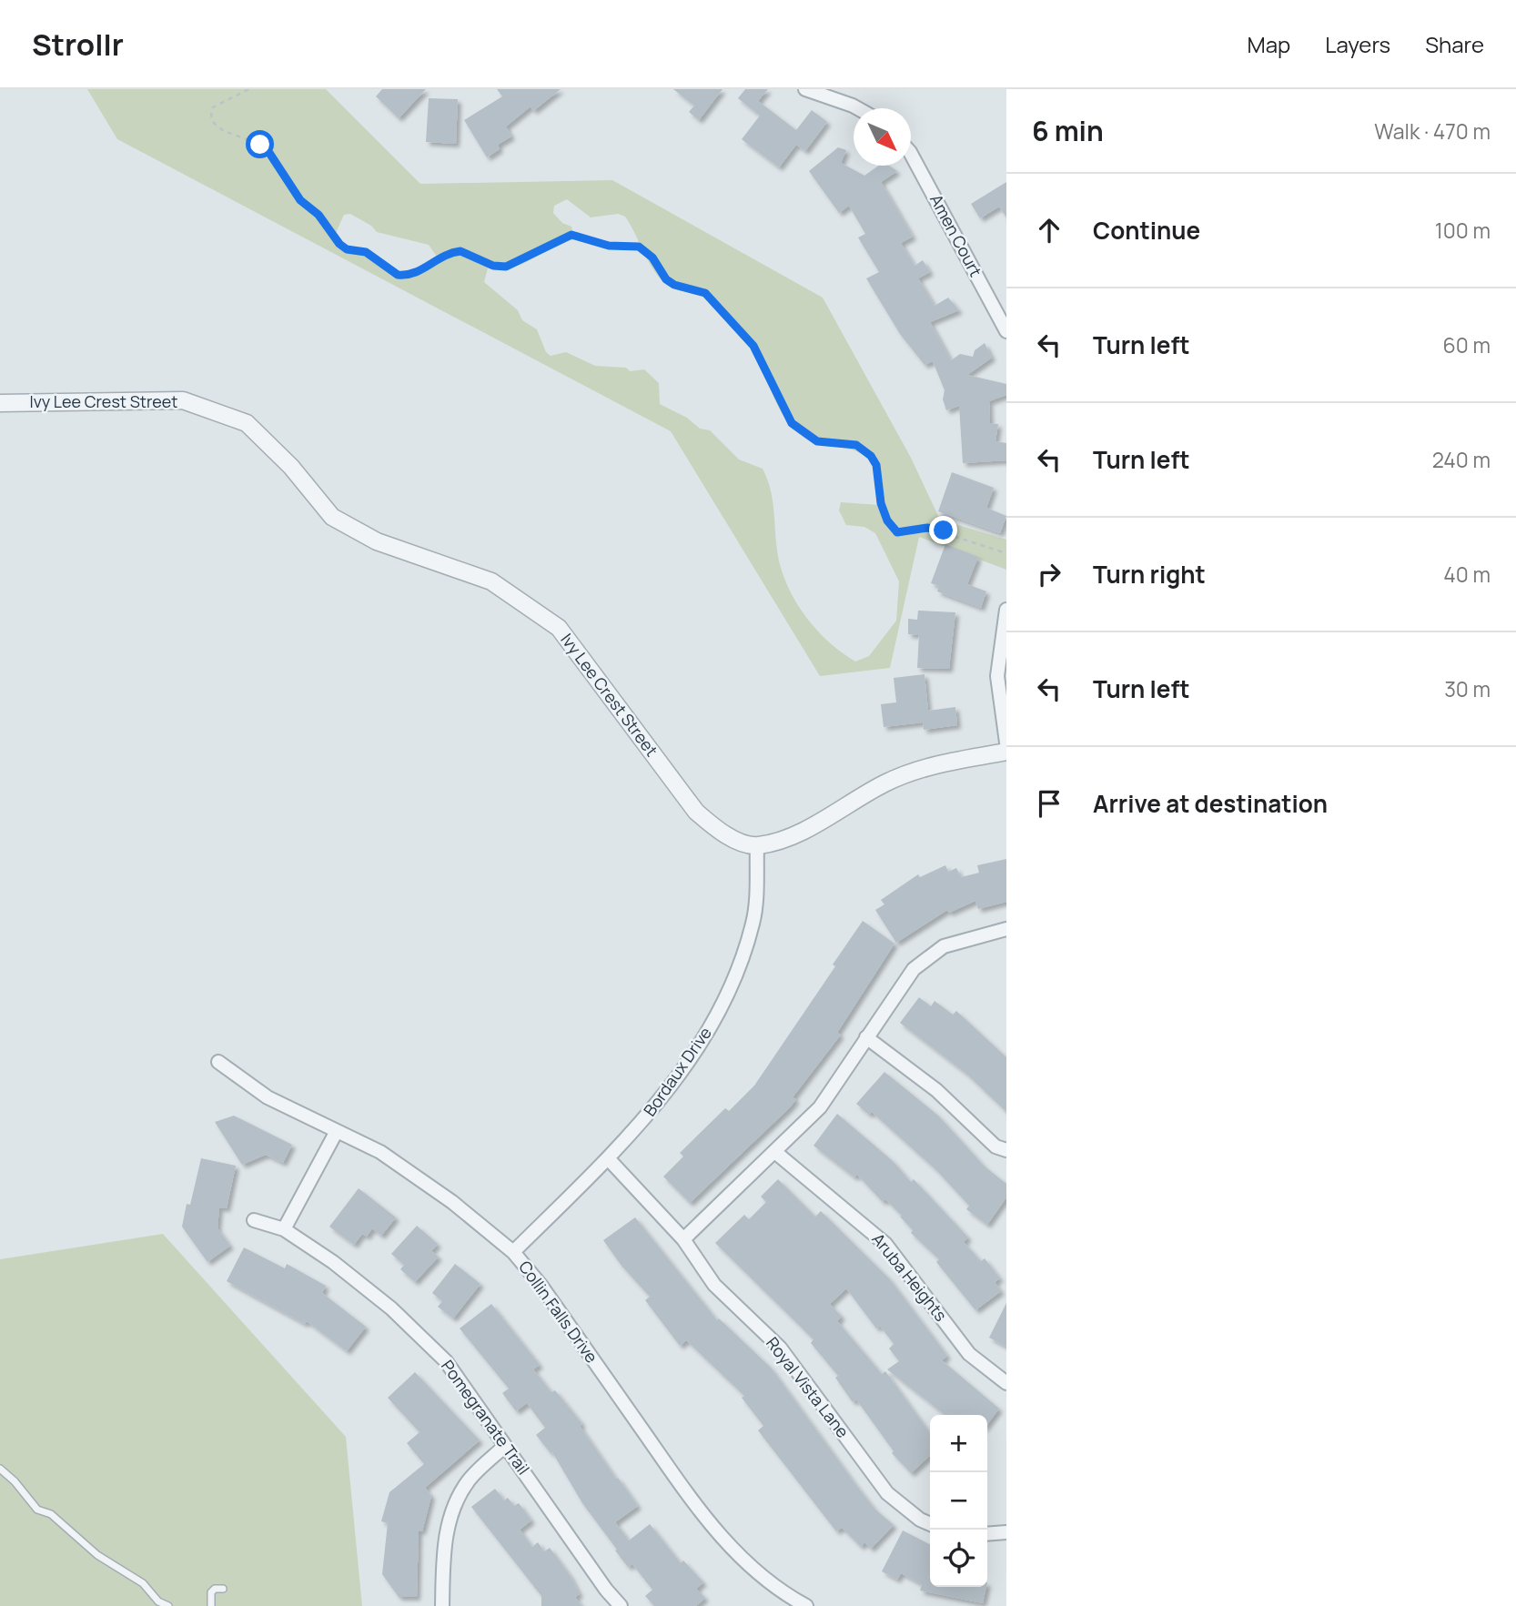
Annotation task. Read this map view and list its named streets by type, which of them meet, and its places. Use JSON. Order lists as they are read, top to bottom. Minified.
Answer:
{"streets":{"street":["Amen Court","Ivy Lee Crest Street","Bordaux Drive","Aruba Heights","Collin Falls Drive","Royal Vista Lane","Pomegranate Trail"]},"crossings":[["Ivy Lee Crest Street","Bordaux Drive"],["Bordaux Drive","Collin Falls Drive"],["Bordaux Drive","Royal Vista Lane"]],"north":"bottom right","page":{"header":"Strollr","nav":["Map","Layers","Share"],"heading":["6 min","Walk · 470 m"],"list":[["Continue","100 m"],["Turn left","60 m"],["Turn left","240 m"],["Turn right","40 m"],["Turn left","30 m"],"Arrive at destination"],"map_buttons":["+","−"]}}
